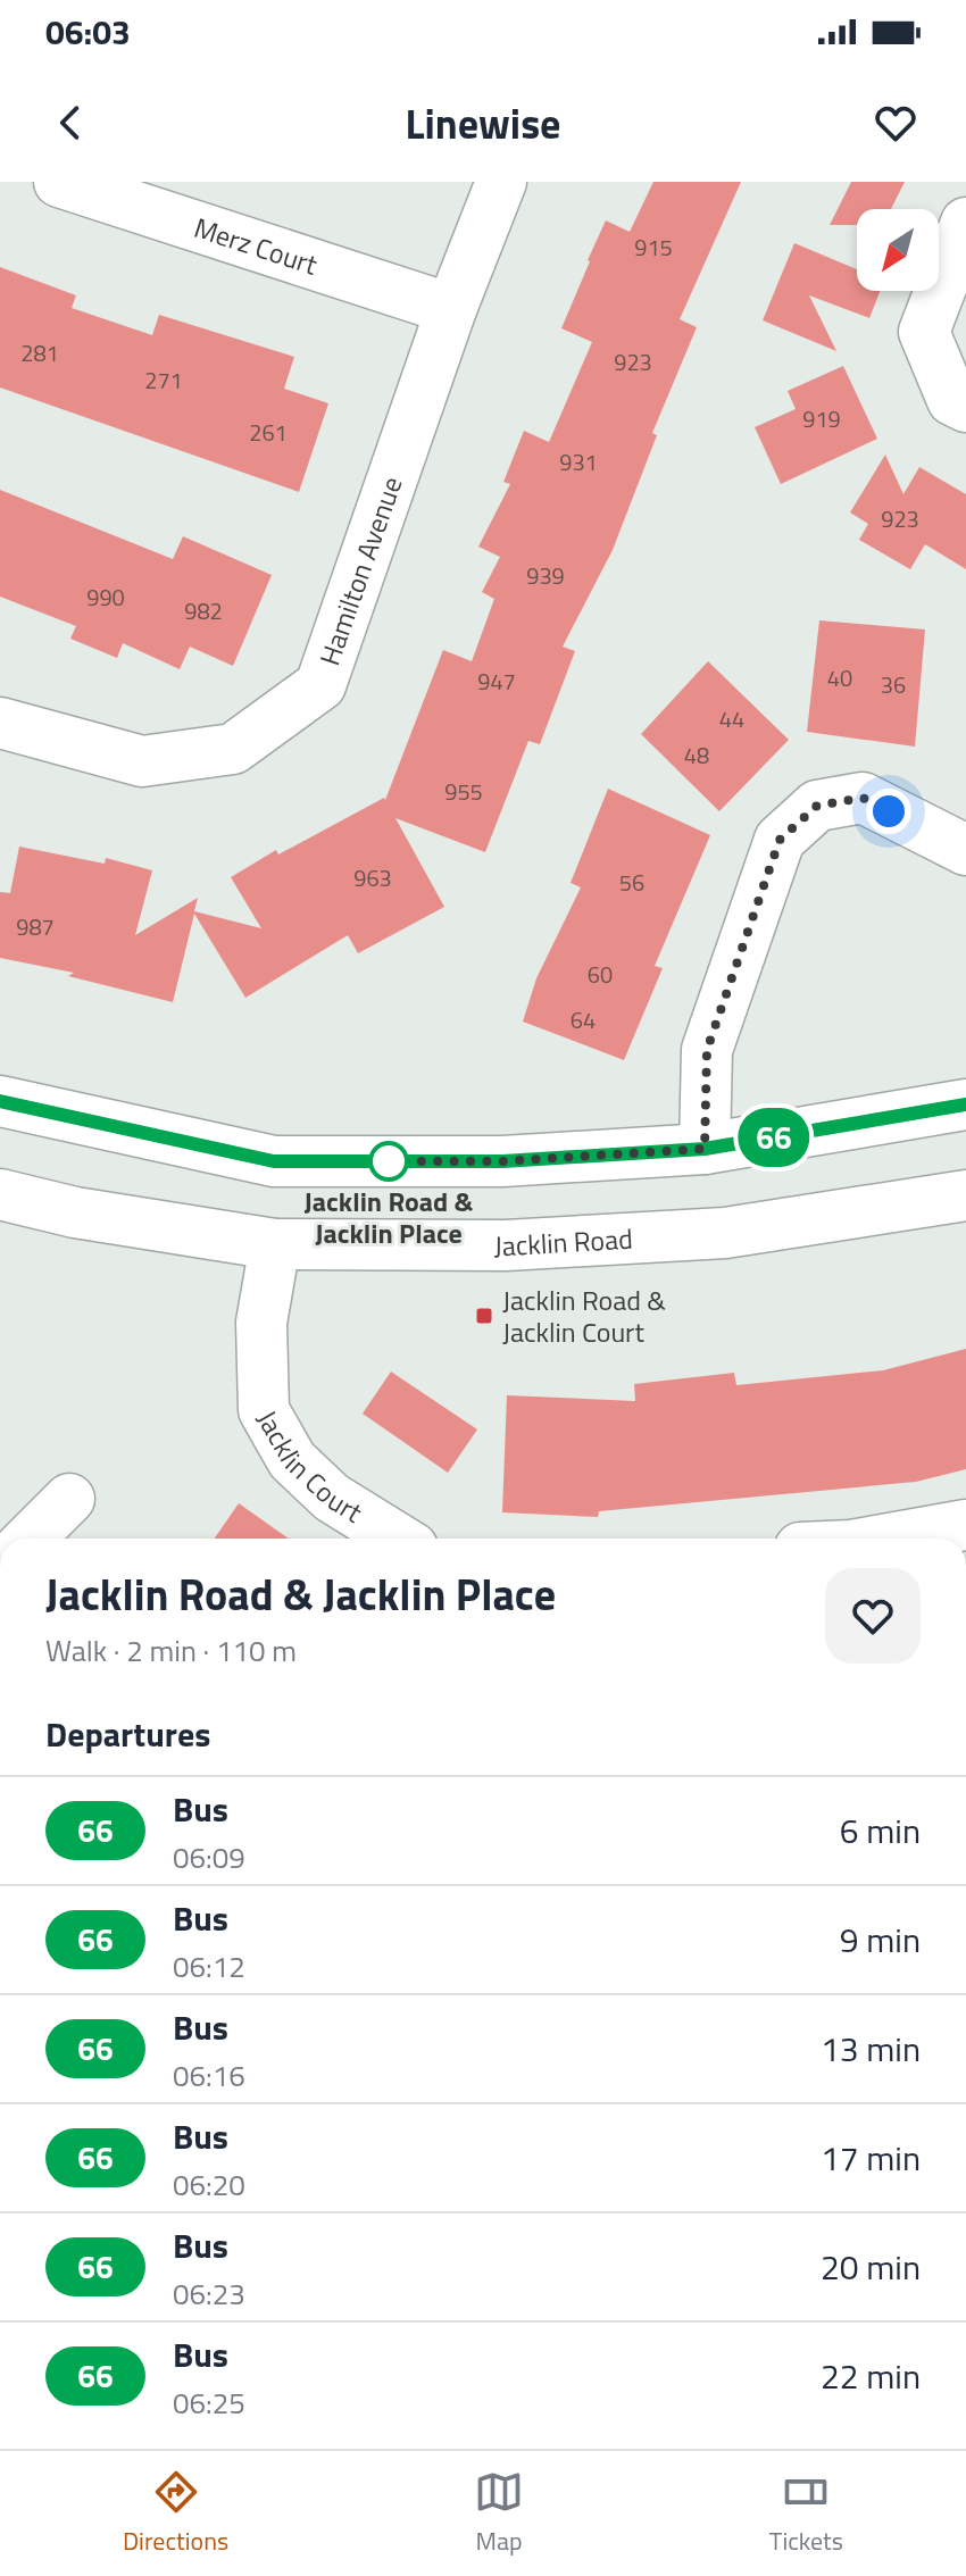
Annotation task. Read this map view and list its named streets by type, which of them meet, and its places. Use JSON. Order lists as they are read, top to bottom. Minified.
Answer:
{"streets":{"street":["Merz Court","Hamilton Avenue","Jacklin Road","Jacklin Court"]},"crossings":[["Merz Court","Hamilton Avenue"],["Jacklin Road","Jacklin Court"]],"places":{"other":["Jacklin Road & Jacklin Place"],"transit":["Jacklin Road & Jacklin Court"]},"lines":["bus line 66"],"house_numbers":["915","281","923","271","919","261","931","923","939","990","982","40","947","36","44","48","955","963","56","987","60","64"],"north":"bottom left","page":{"status":"06:03","header":"Linewise","on_map":"66","heading":[["Jacklin Road & Jacklin Place","Walk · 2 min · 110 m"],"Departures"],"list":[{"mark":"66","name":"Bus","note":"06:09","value":"6 min"},{"mark":"66","name":"Bus","note":"06:12","value":"9 min"},{"mark":"66","name":"Bus","note":"06:16","value":"13 min"},{"mark":"66","name":"Bus","note":"06:20","value":"17 min"},{"mark":"66","name":"Bus","note":"06:23","value":"20 min"},{"mark":"66","name":"Bus","note":"06:25","value":"22 min"}],"tabs":["Directions","Map","Tickets"]}}
